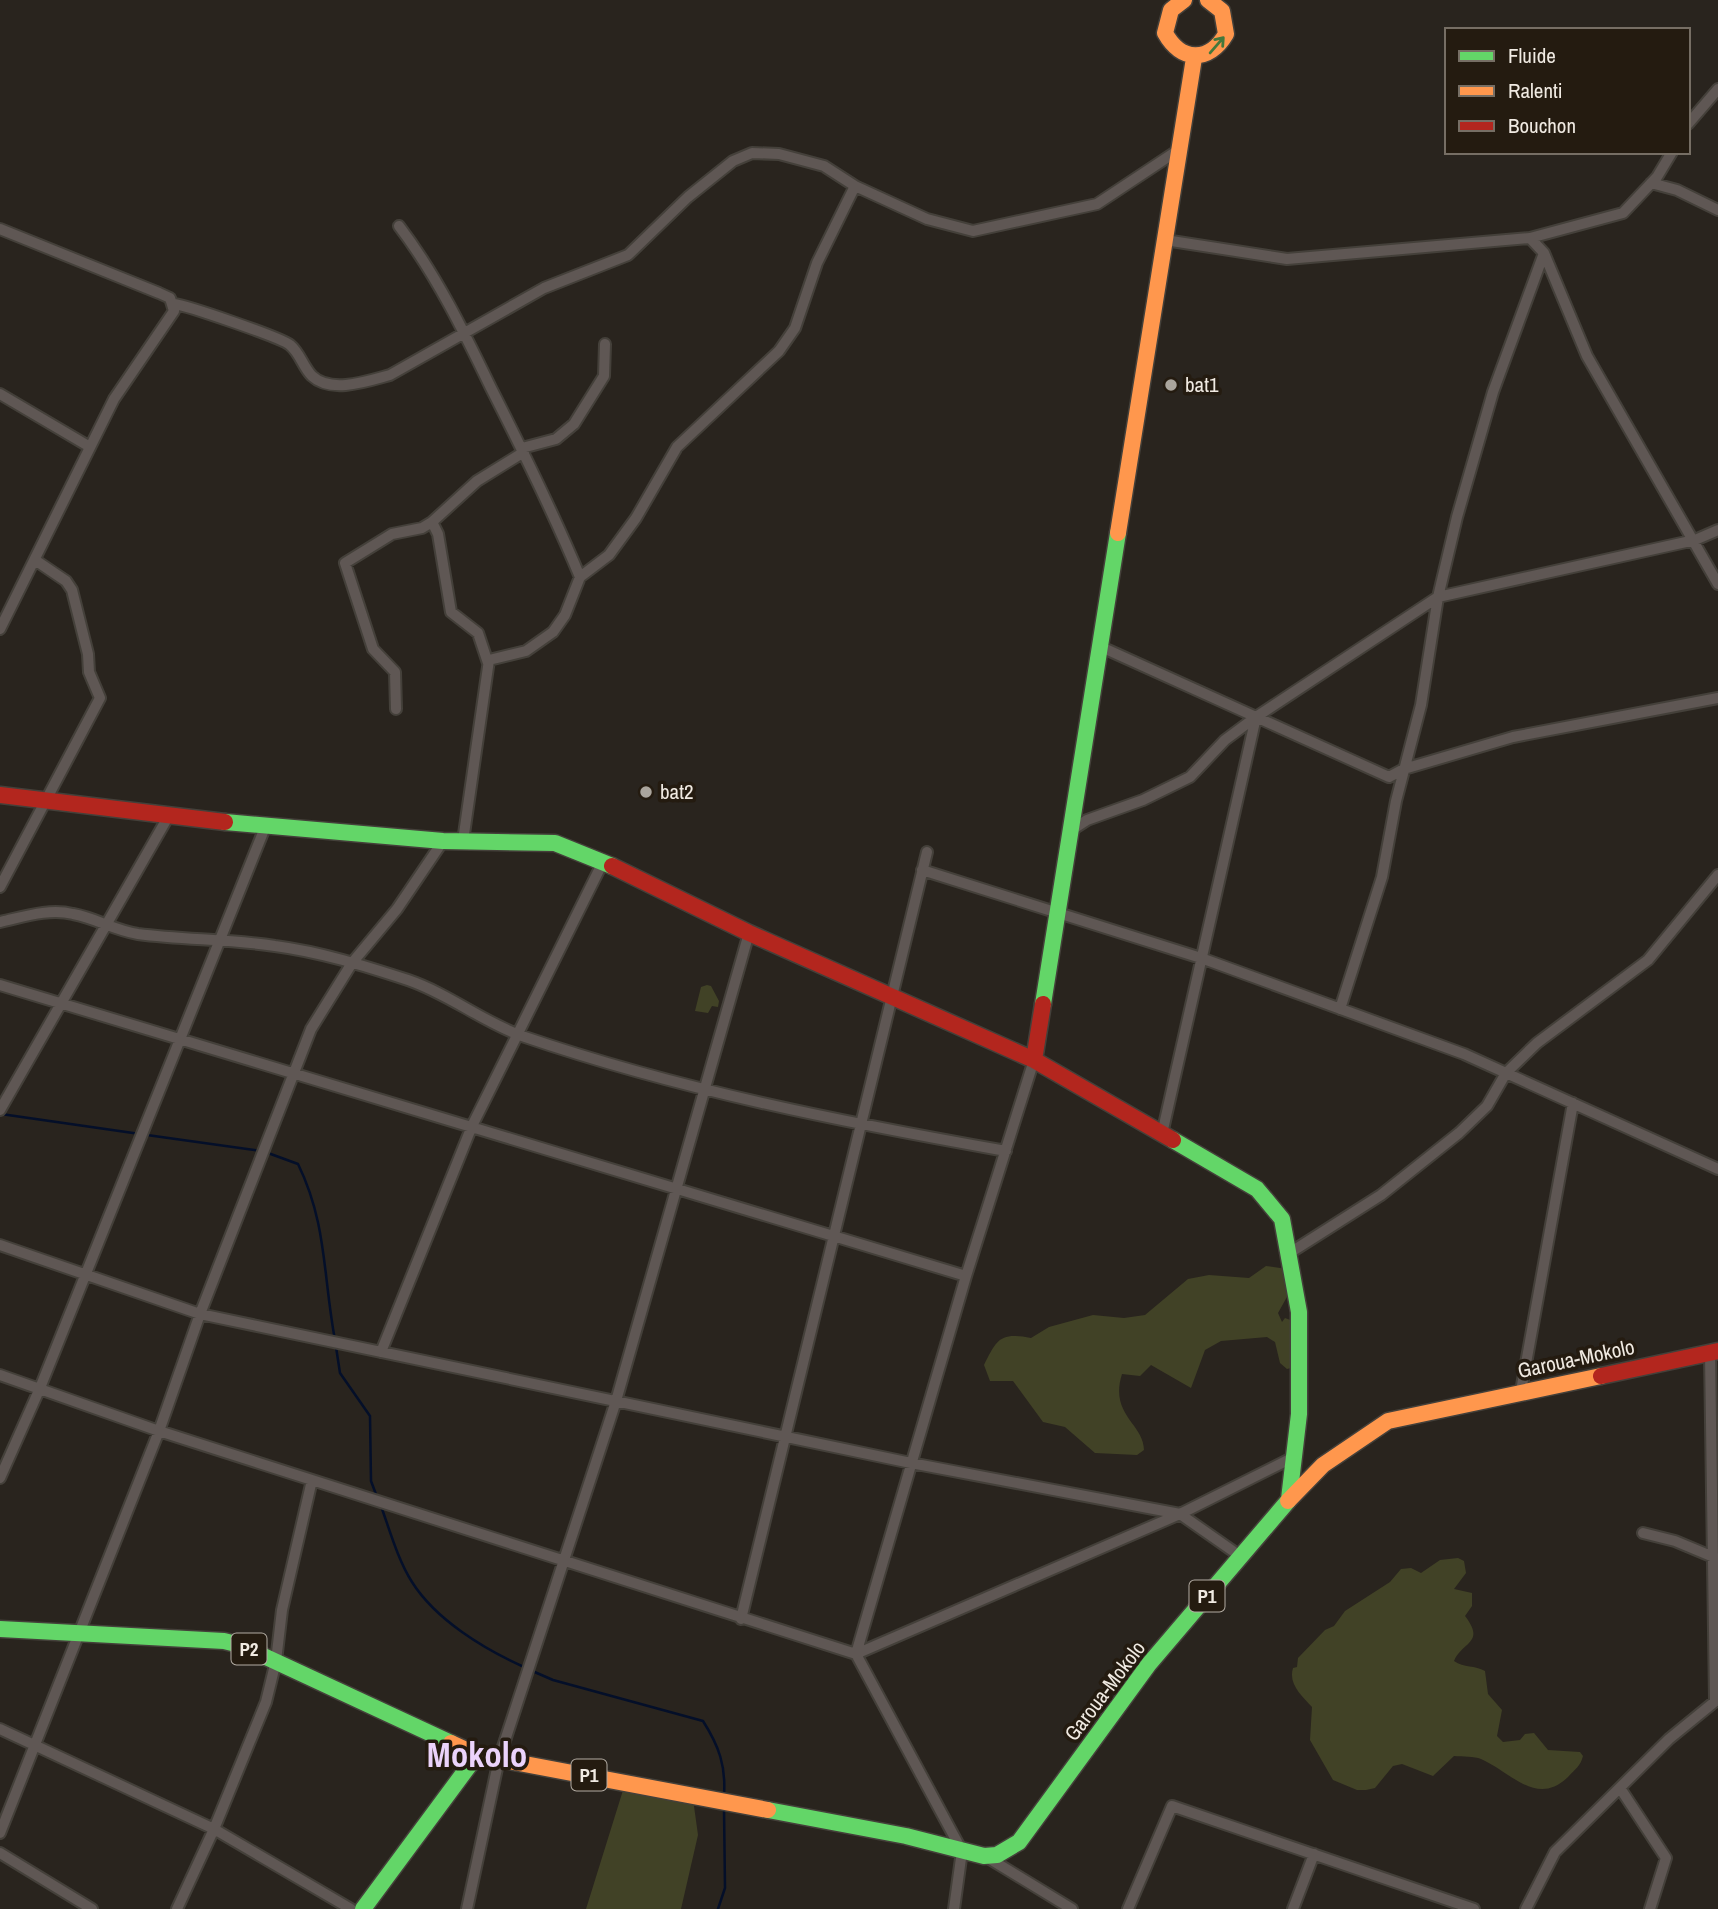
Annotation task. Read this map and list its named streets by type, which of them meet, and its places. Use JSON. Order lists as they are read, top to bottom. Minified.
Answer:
{"streets":{"street":["Garoua-Mokolo","P1","P2"]},"crossings":[["Garoua-Mokolo","P1"],["P1","P2"]],"districts":["Mokolo"],"places":["bat1","bat2"],"legend":["Fluide","Ralenti","Bouchon"]}
